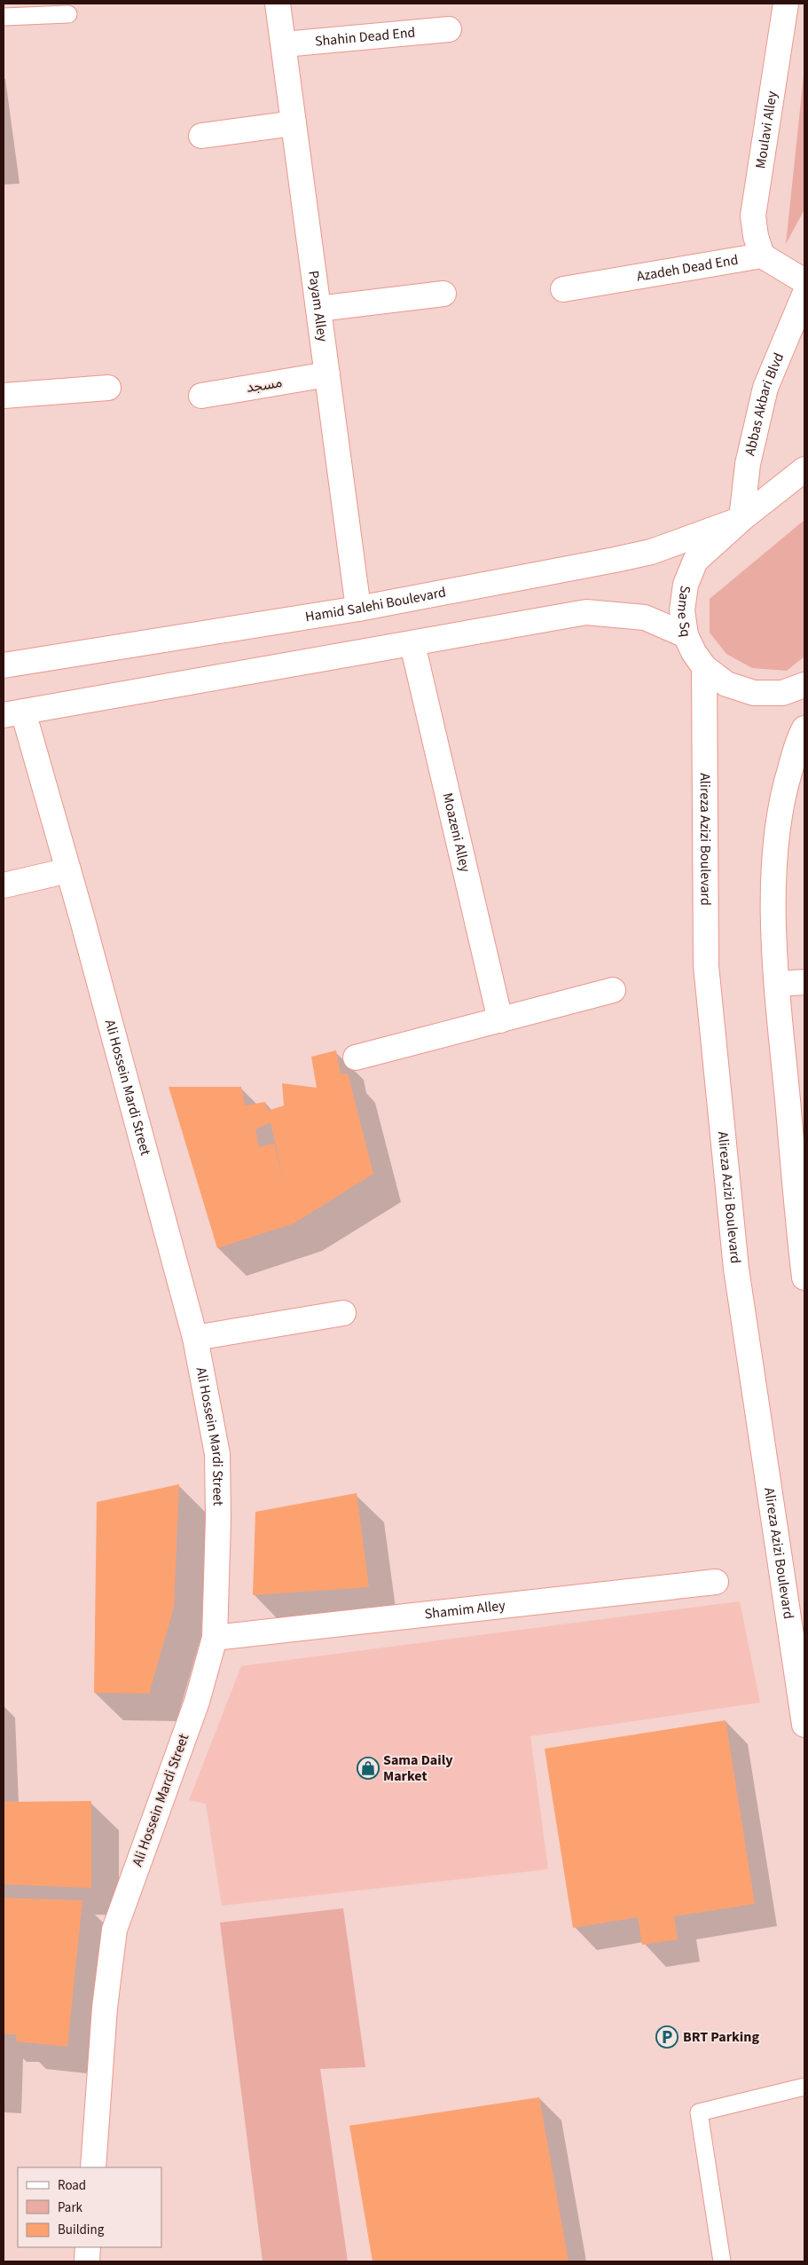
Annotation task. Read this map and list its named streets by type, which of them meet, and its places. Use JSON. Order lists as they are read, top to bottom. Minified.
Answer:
{"streets":{"street":["Shahin Dead End","Moulavi Alley","Azadeh Dead End","Payam Alley","مسجد","Abbas Akbari Blvd","Hamid Salehi Boulevard","Same Sq","Moazeni Alley","Alireza Azizi Boulevard","Ali Hossein Mardi Street","Shamim Alley"]},"crossings":[["Shahin Dead End","Payam Alley"],["Moulavi Alley","Azadeh Dead End"],["Payam Alley","مسجد"],["Payam Alley","Hamid Salehi Boulevard"],["Abbas Akbari Blvd","Hamid Salehi Boulevard"],["Abbas Akbari Blvd","Same Sq"],["Hamid Salehi Boulevard","Same Sq"],["Same Sq","Alireza Azizi Boulevard"],["Ali Hossein Mardi Street","Shamim Alley"]],"places":{"shop":["Sama Daily Market"],"parking":["BRT Parking"]},"legend":["Road","Park","Building"]}
